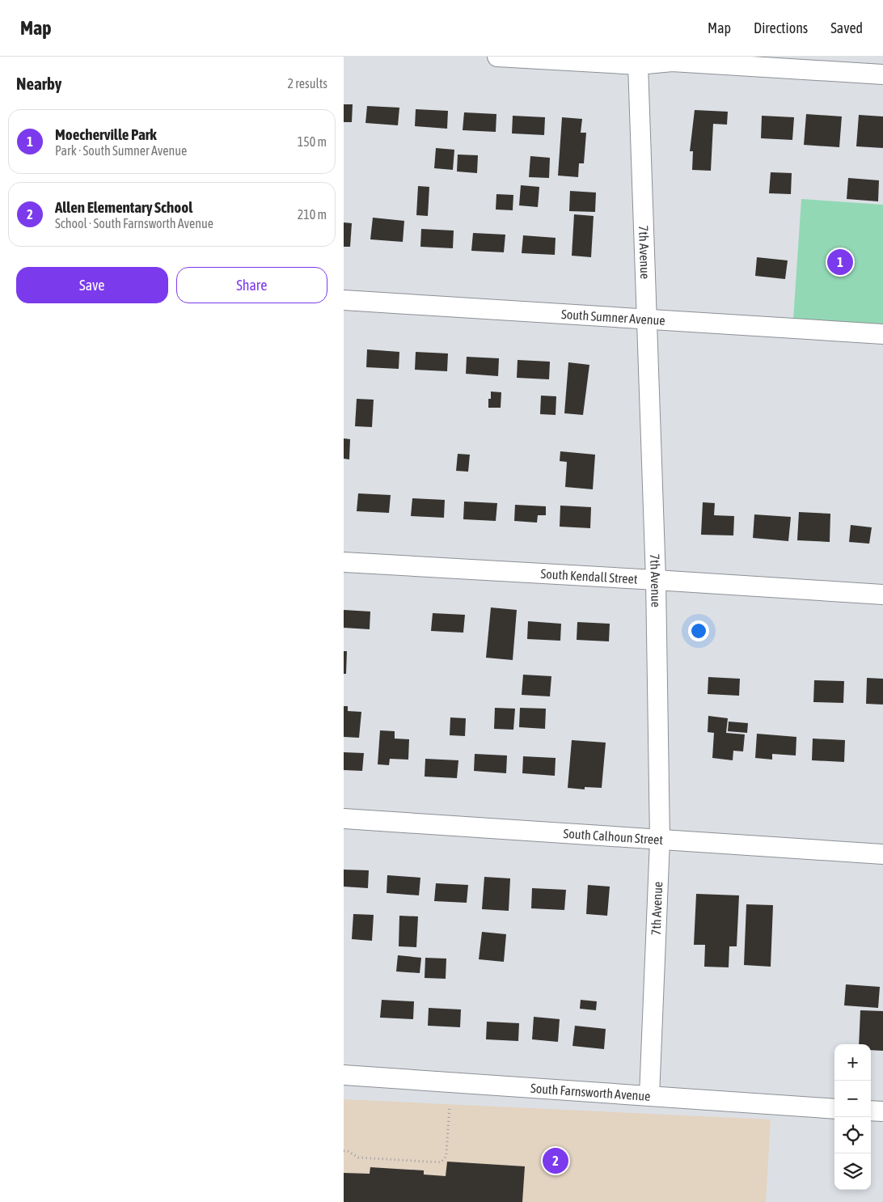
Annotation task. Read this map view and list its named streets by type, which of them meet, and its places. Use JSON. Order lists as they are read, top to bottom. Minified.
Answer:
{"streets":{"street":["7th Avenue","South Sumner Avenue","South Kendall Street","South Calhoun Street","South Farnsworth Avenue"]},"crossings":[["7th Avenue","South Sumner Avenue"],["7th Avenue","South Kendall Street"],["7th Avenue","South Calhoun Street"],["7th Avenue","South Farnsworth Avenue"]],"page":{"header":"Map","nav":["Map","Directions","Saved"],"heading":["Nearby","2 results"],"list":[{"mark":"1","name":"Moecherville Park","note":"Park · South Sumner Avenue","value":"150 m"},{"mark":"2","name":"Allen Elementary School","note":"School · South Farnsworth Avenue","value":"210 m"}],"pins":["1","2"],"buttons":["Save","Share"],"map_buttons":["+","−"]}}
